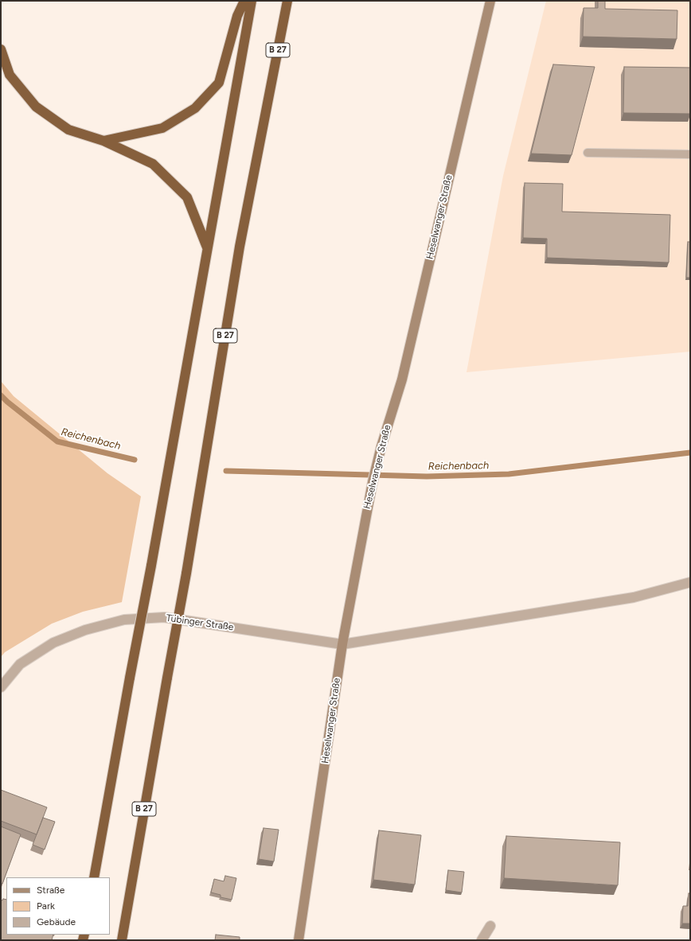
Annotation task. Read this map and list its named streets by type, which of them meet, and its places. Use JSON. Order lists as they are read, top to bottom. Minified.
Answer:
{"streets":{"highway":["B 27"],"street":["Heselwanger Straße","Tübinger Straße"]},"crossings":[["Heselwanger Straße","Tübinger Straße"]],"water":["Reichenbach"],"legend":["Straße","Park","Gebäude"]}
